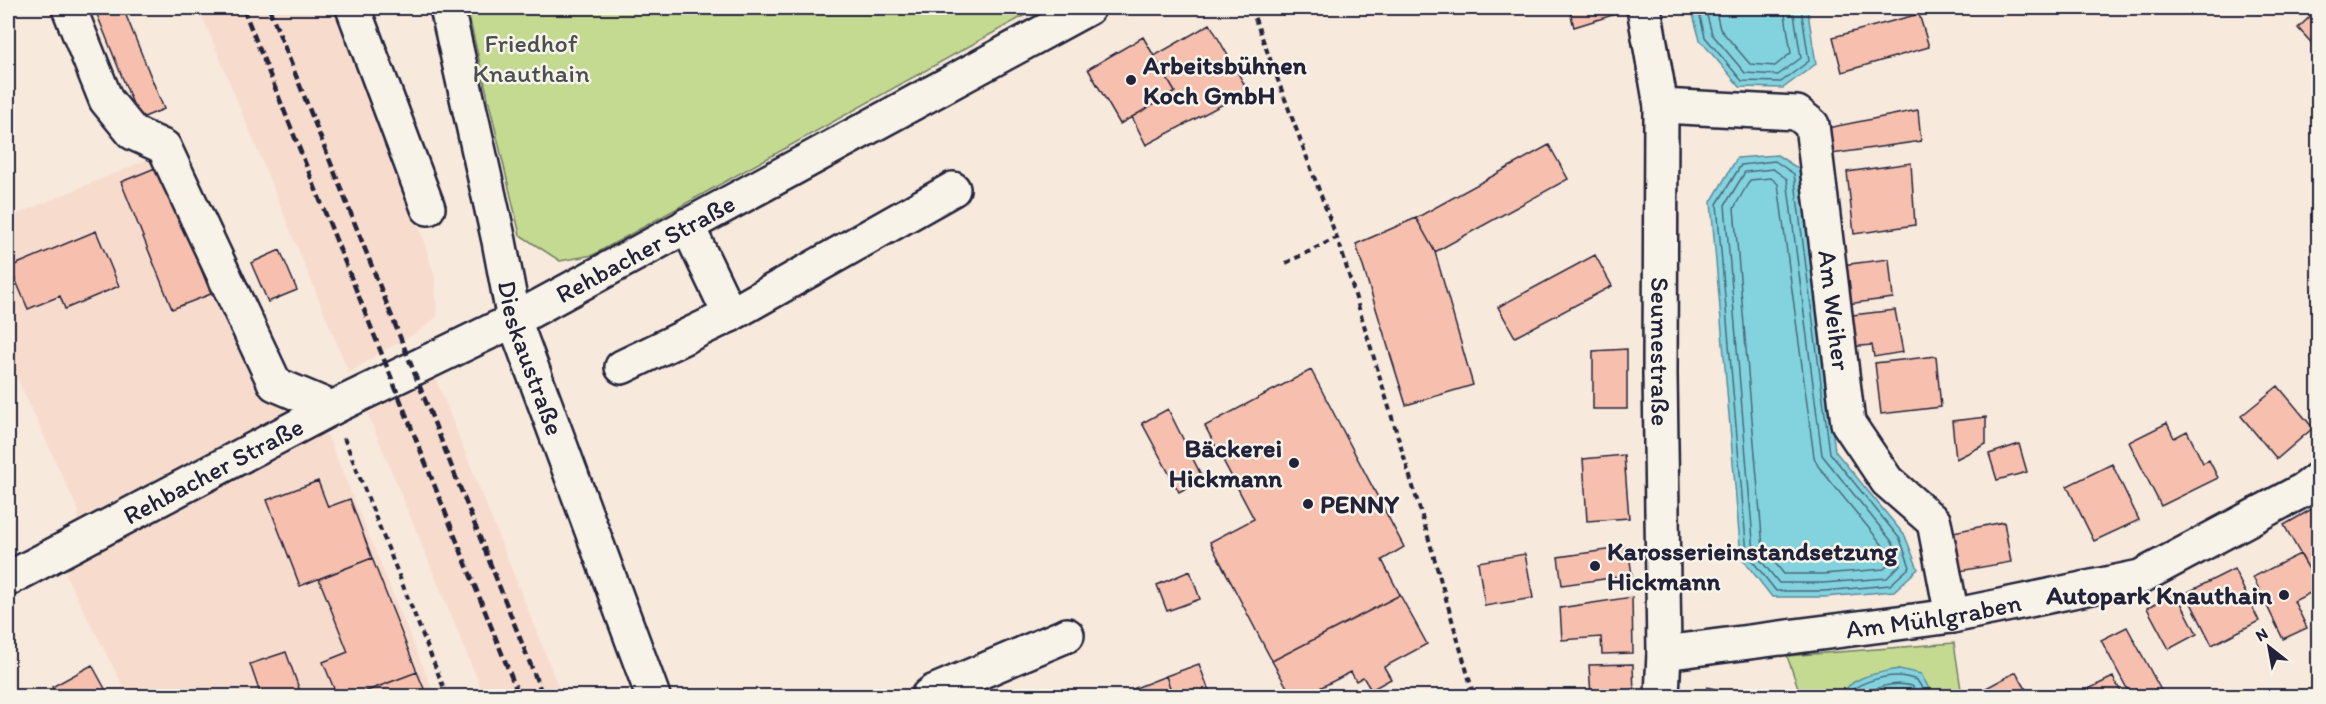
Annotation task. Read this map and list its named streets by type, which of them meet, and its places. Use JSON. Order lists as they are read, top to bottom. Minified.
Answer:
{"streets":{"street":["Rehbacher Straße","Am Weiher","Seumestraße","Dieskaustraße","Am Mühlgraben"]},"crossings":[["Rehbacher Straße","Dieskaustraße"],["Am Weiher","Seumestraße"],["Am Weiher","Am Mühlgraben"],["Seumestraße","Am Mühlgraben"]],"parks":["Friedhof Knauthain"],"places":["Arbeitsbühnen Koch GmbH","Bäckerei Hickmann","PENNY","Karosserieinstandsetzung Hickmann","Autopark Knauthain"],"north":"top left"}
